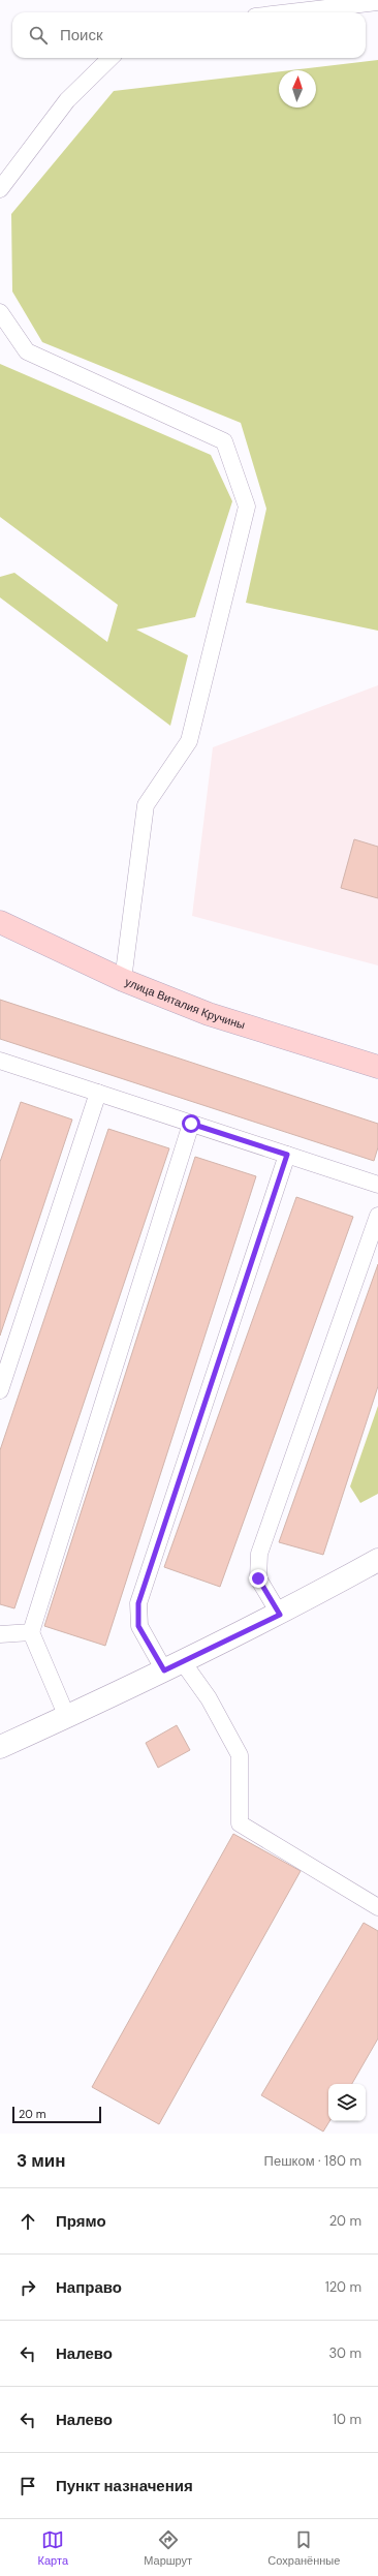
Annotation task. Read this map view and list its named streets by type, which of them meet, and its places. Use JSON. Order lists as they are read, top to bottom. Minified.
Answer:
{"streets":{"street":["улица Виталия Кручины"]},"scale_bar":"20 m","north":"top","page":{"search":"Поиск","scale":"20 m","heading":["3 мин","Пешком · 180 m"],"list":[["Прямо","20 m"],["Направо","120 m"],["Налево","30 m"],["Налево","10 m"],"Пункт назначения"],"nav":["Карта","Маршрут","Сохранённые"]}}
